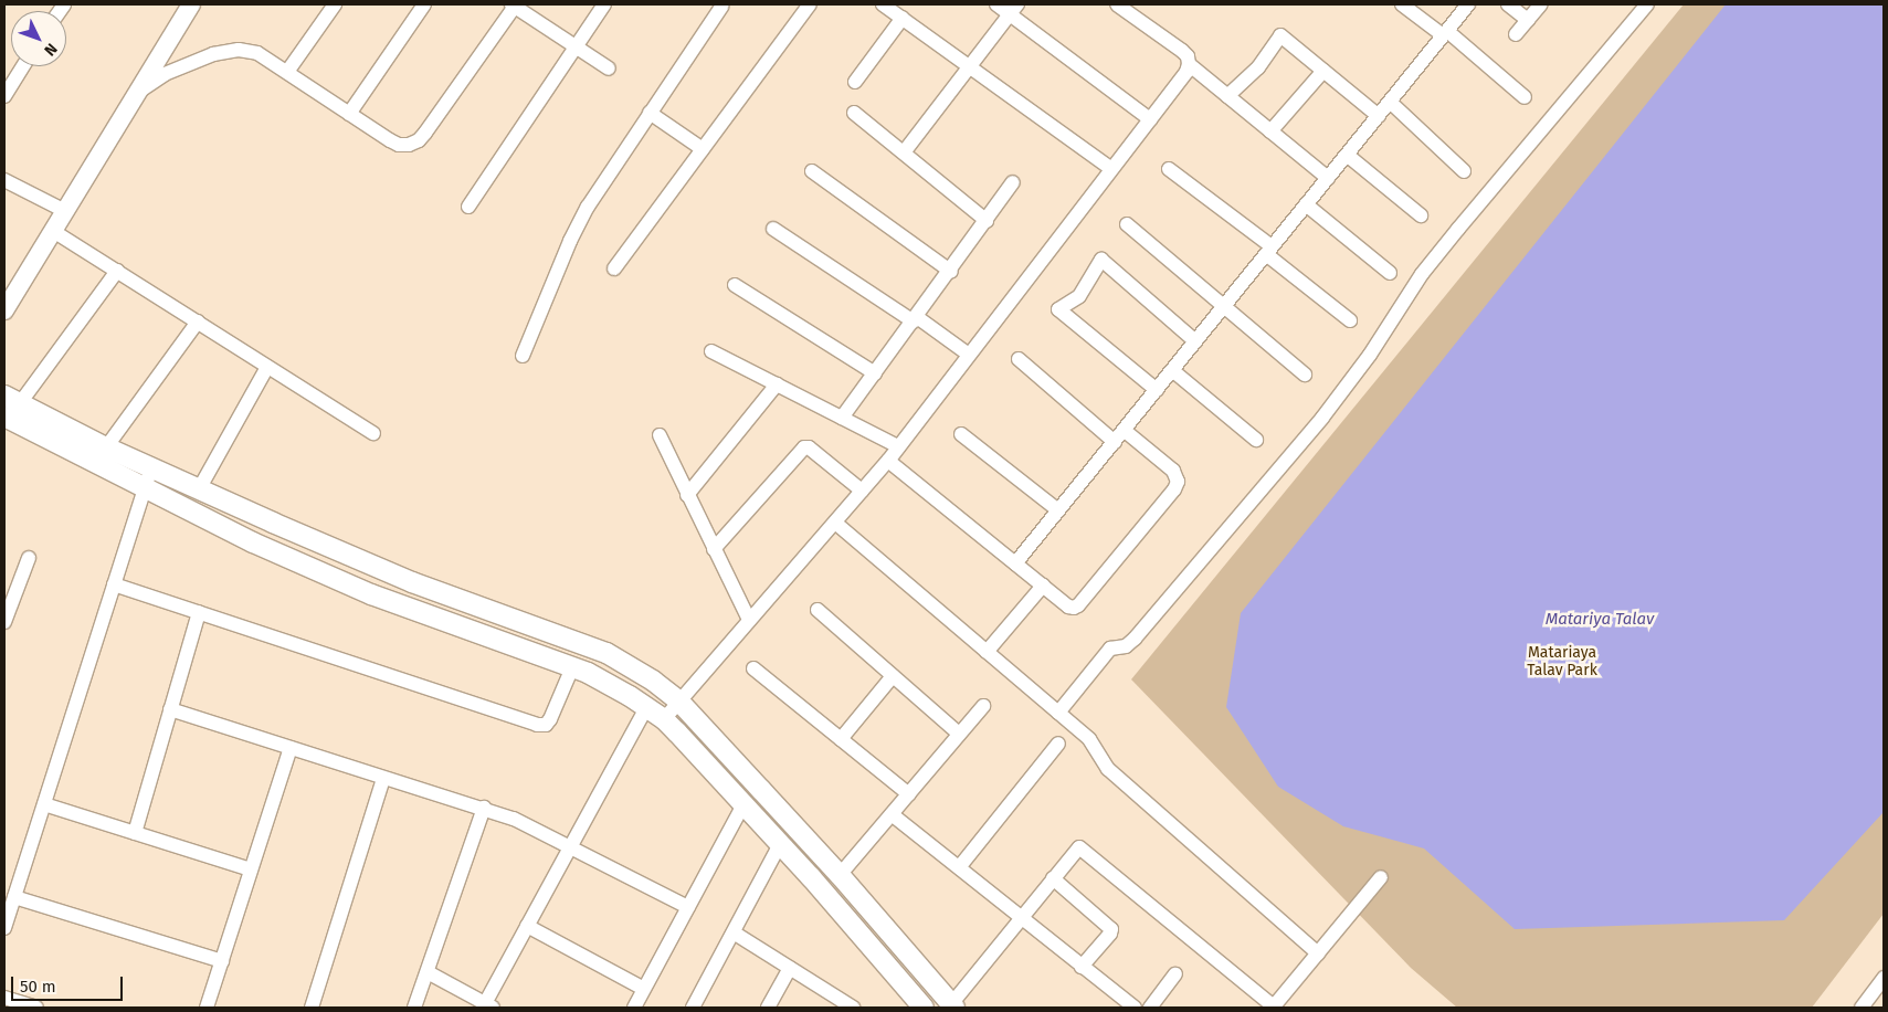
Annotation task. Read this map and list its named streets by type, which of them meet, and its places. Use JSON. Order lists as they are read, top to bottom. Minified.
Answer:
{"water":["Matariya Talav"],"parks":["Matariaya Talav Park"],"scale_bar":"50 m","north":"bottom right"}
